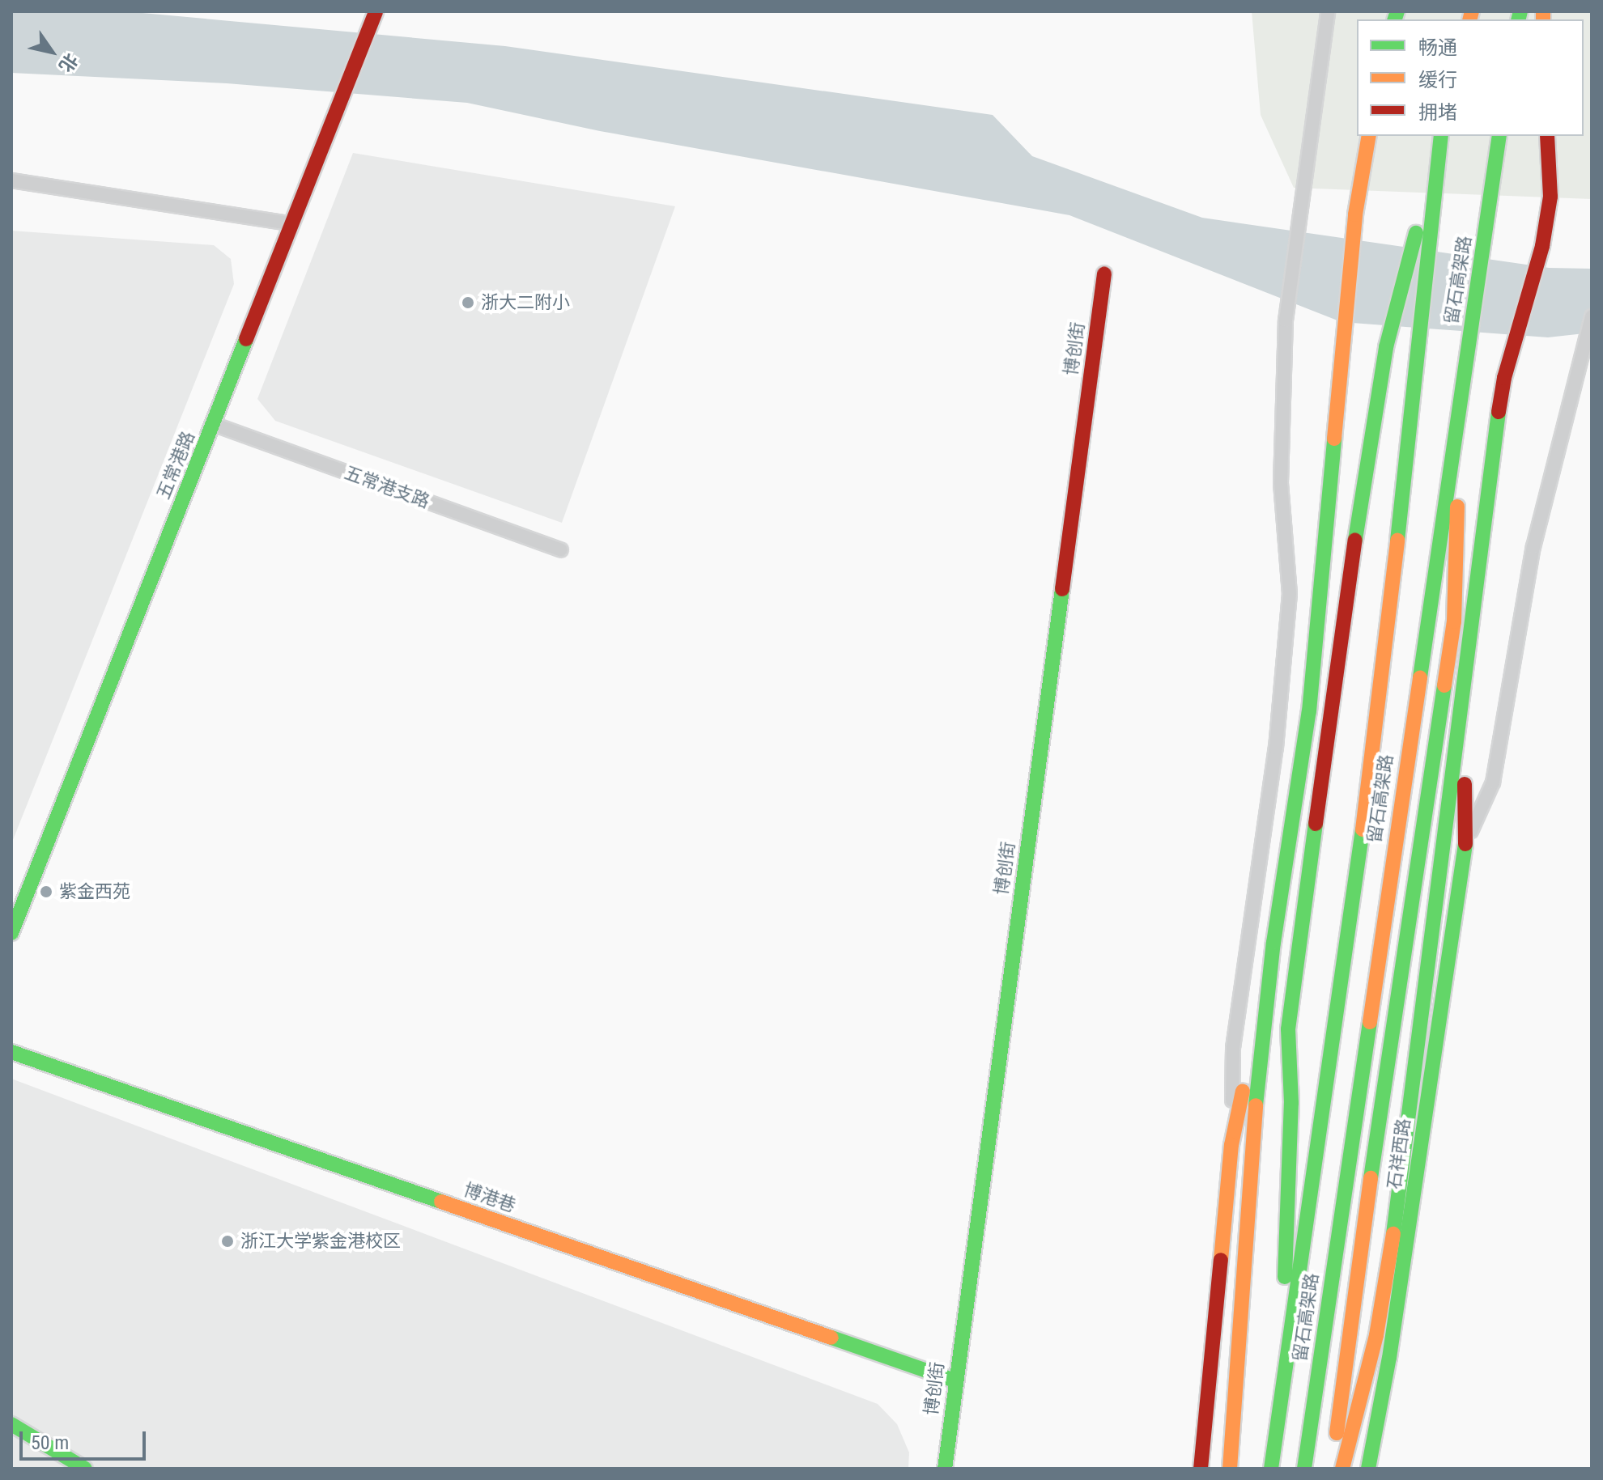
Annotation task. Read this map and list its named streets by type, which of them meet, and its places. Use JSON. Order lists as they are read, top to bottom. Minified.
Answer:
{"streets":{"main road":["留石高架路","博创街","五常港路","石祥西路","博港巷"],"street":["五常港支路"]},"crossings":[["博创街","博港巷"],["五常港路","五常港支路"]],"places":["浙大二附小","紫金西苑","浙江大学紫金港校区"],"legend":["畅通","缓行","拥堵"],"scale_bar":"50 m","north":"bottom right"}
